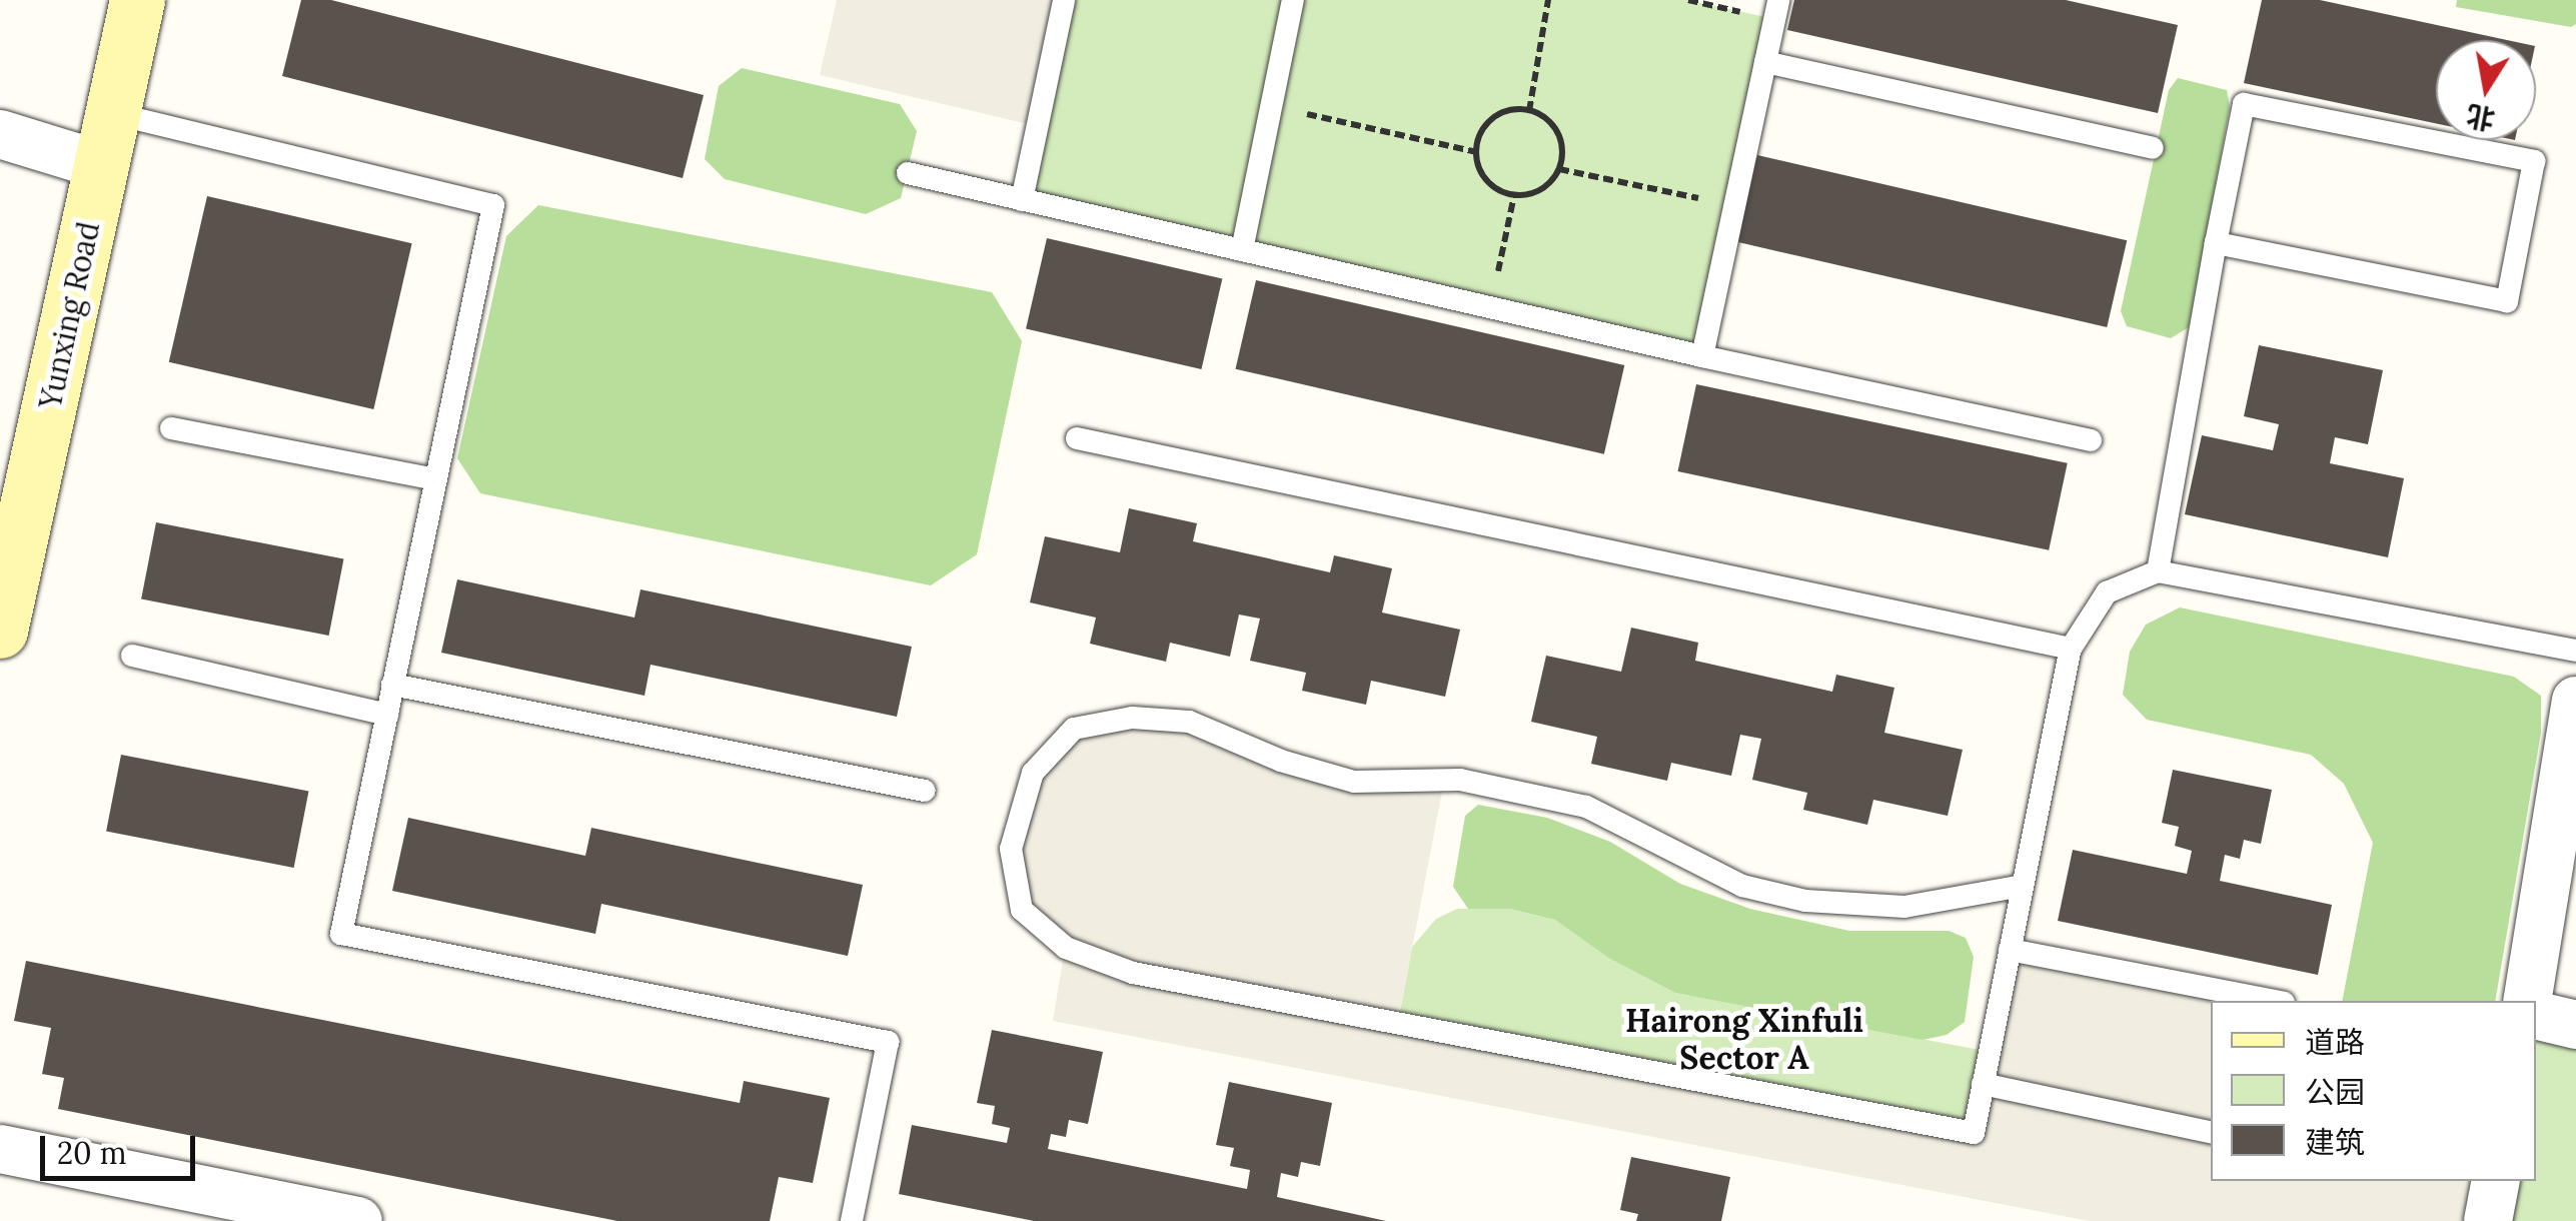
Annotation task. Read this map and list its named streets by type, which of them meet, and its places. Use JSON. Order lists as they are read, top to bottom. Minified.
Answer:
{"streets":{"main road":["Yunxing Road"]},"districts":["Hairong Xinfuli Sector A"],"legend":["道路","公园","建筑"],"scale_bar":"20 m","north":"bottom"}
